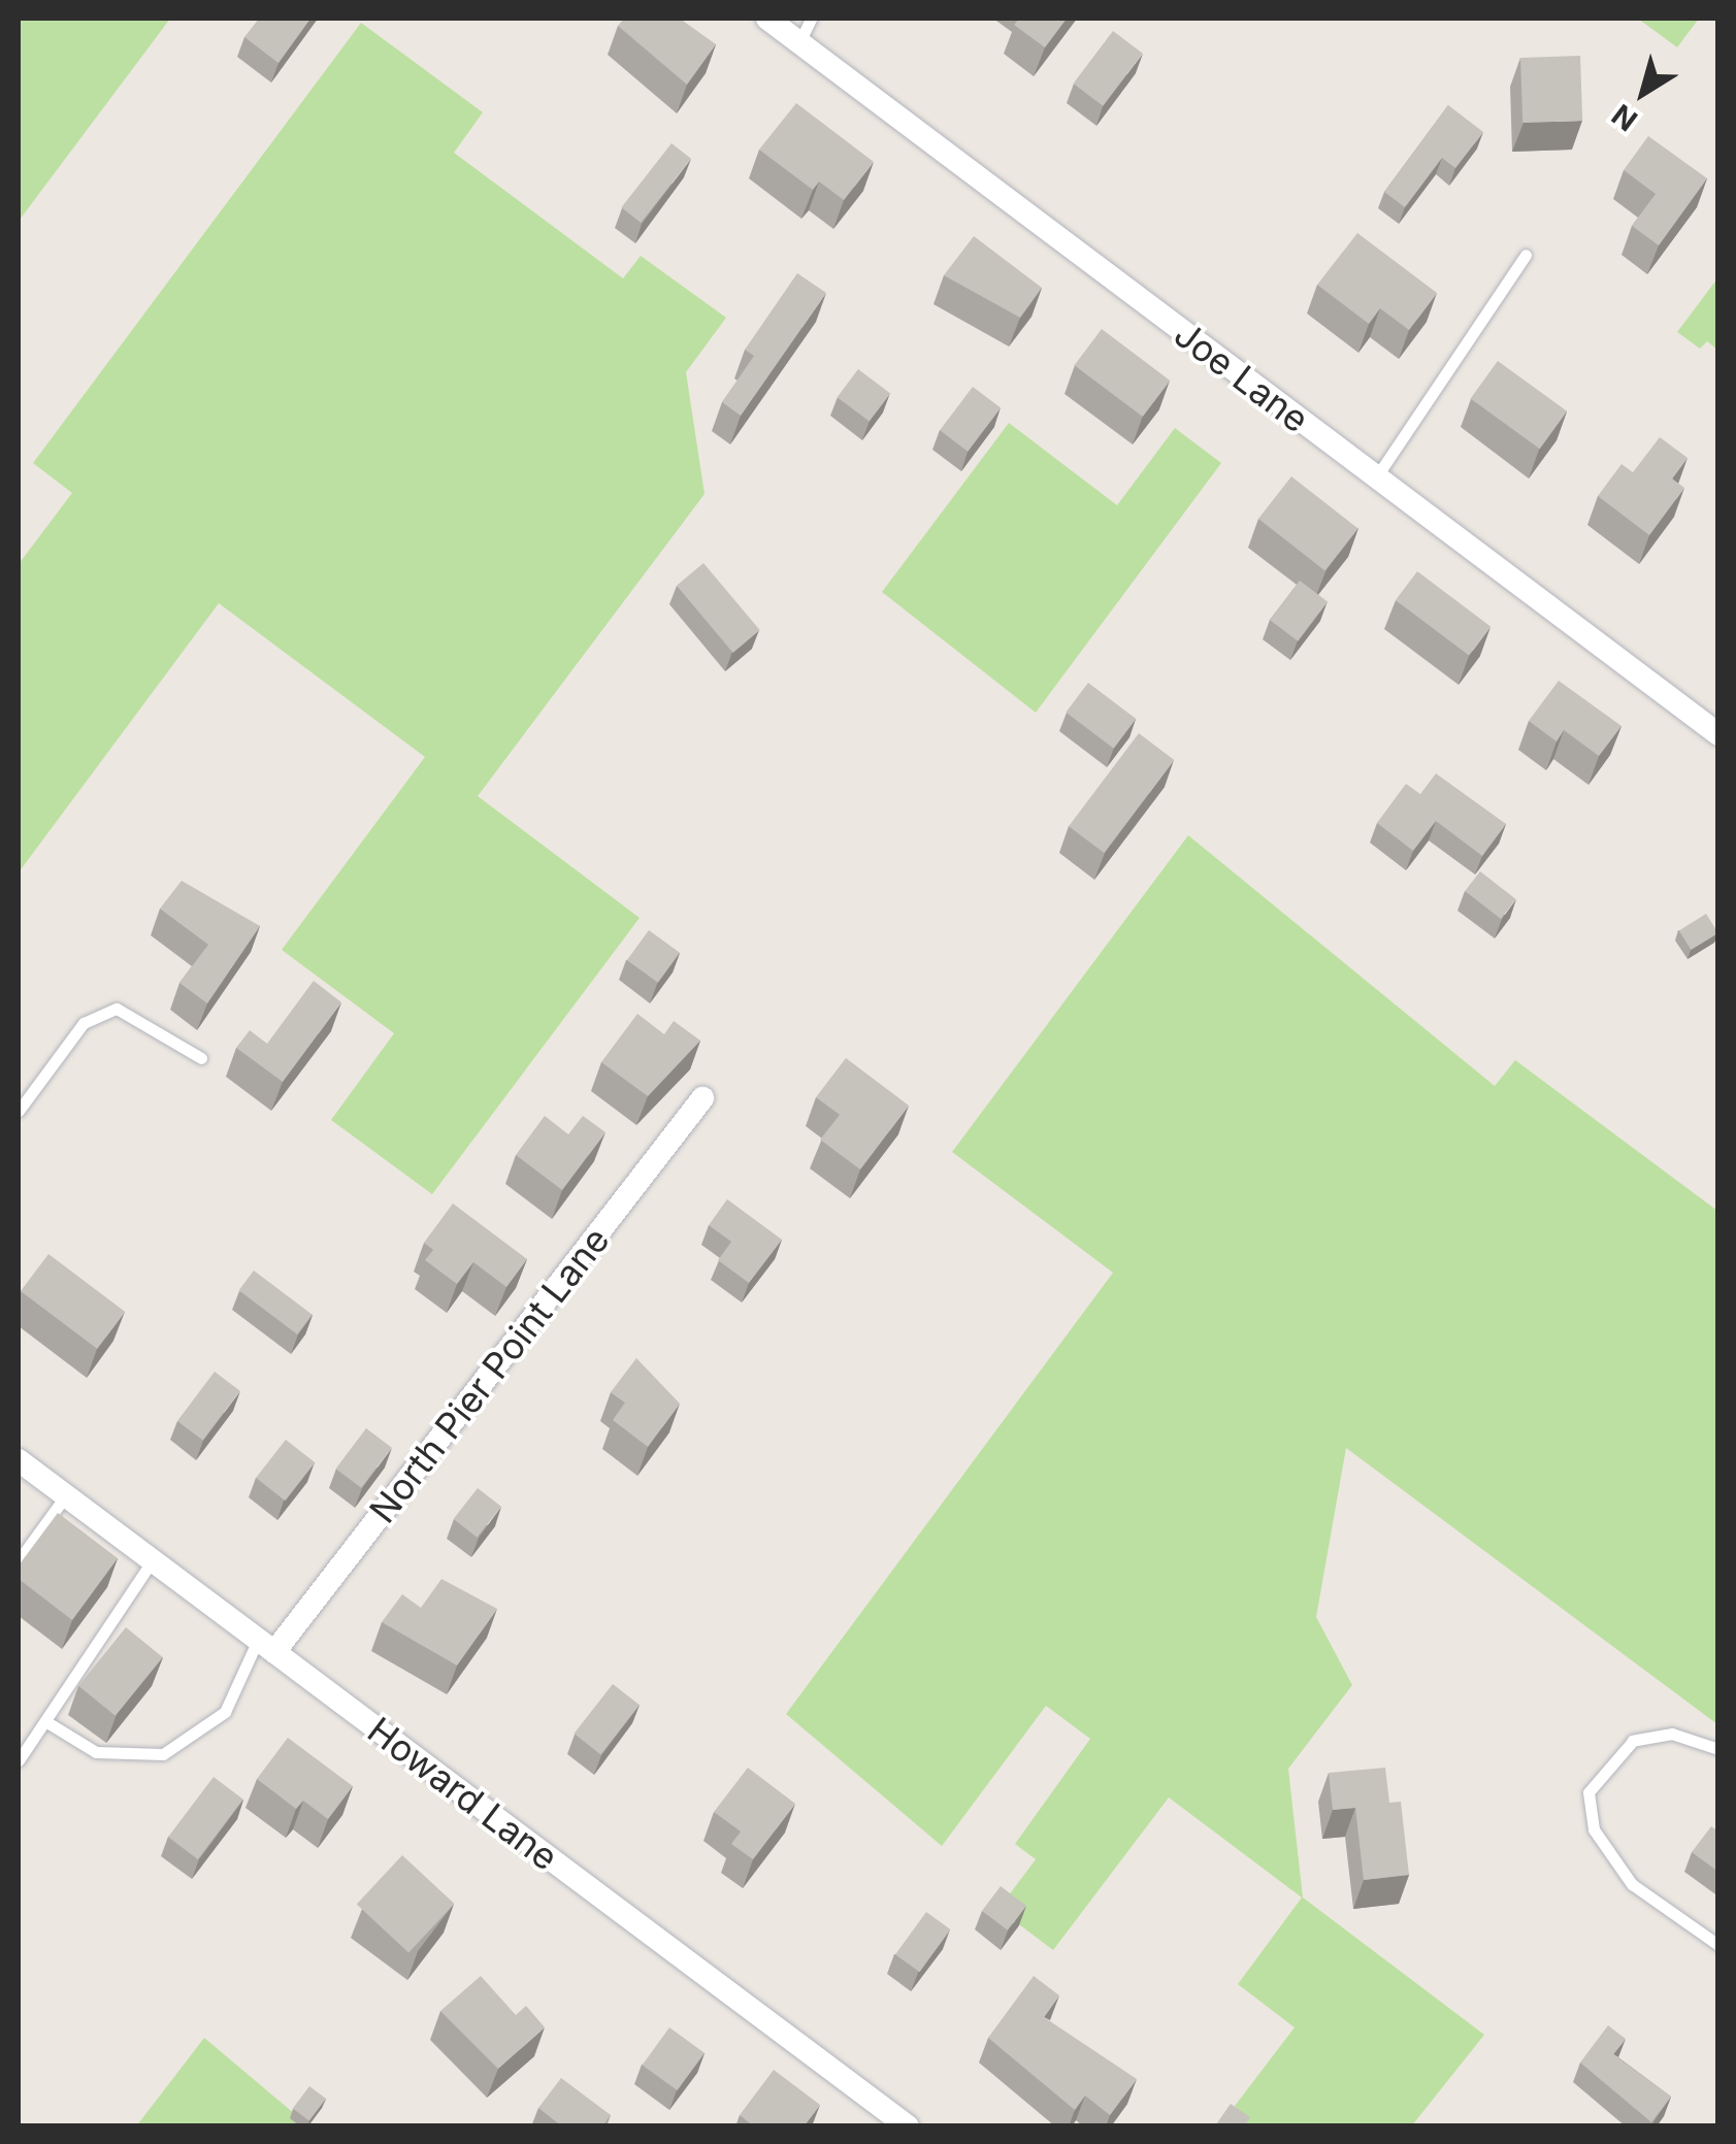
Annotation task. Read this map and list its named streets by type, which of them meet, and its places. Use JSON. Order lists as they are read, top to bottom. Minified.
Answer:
{"streets":{"street":["Joe Lane","North Pier Point Lane","Howard Lane"]},"crossings":[["North Pier Point Lane","Howard Lane"]],"north":"bottom left"}
